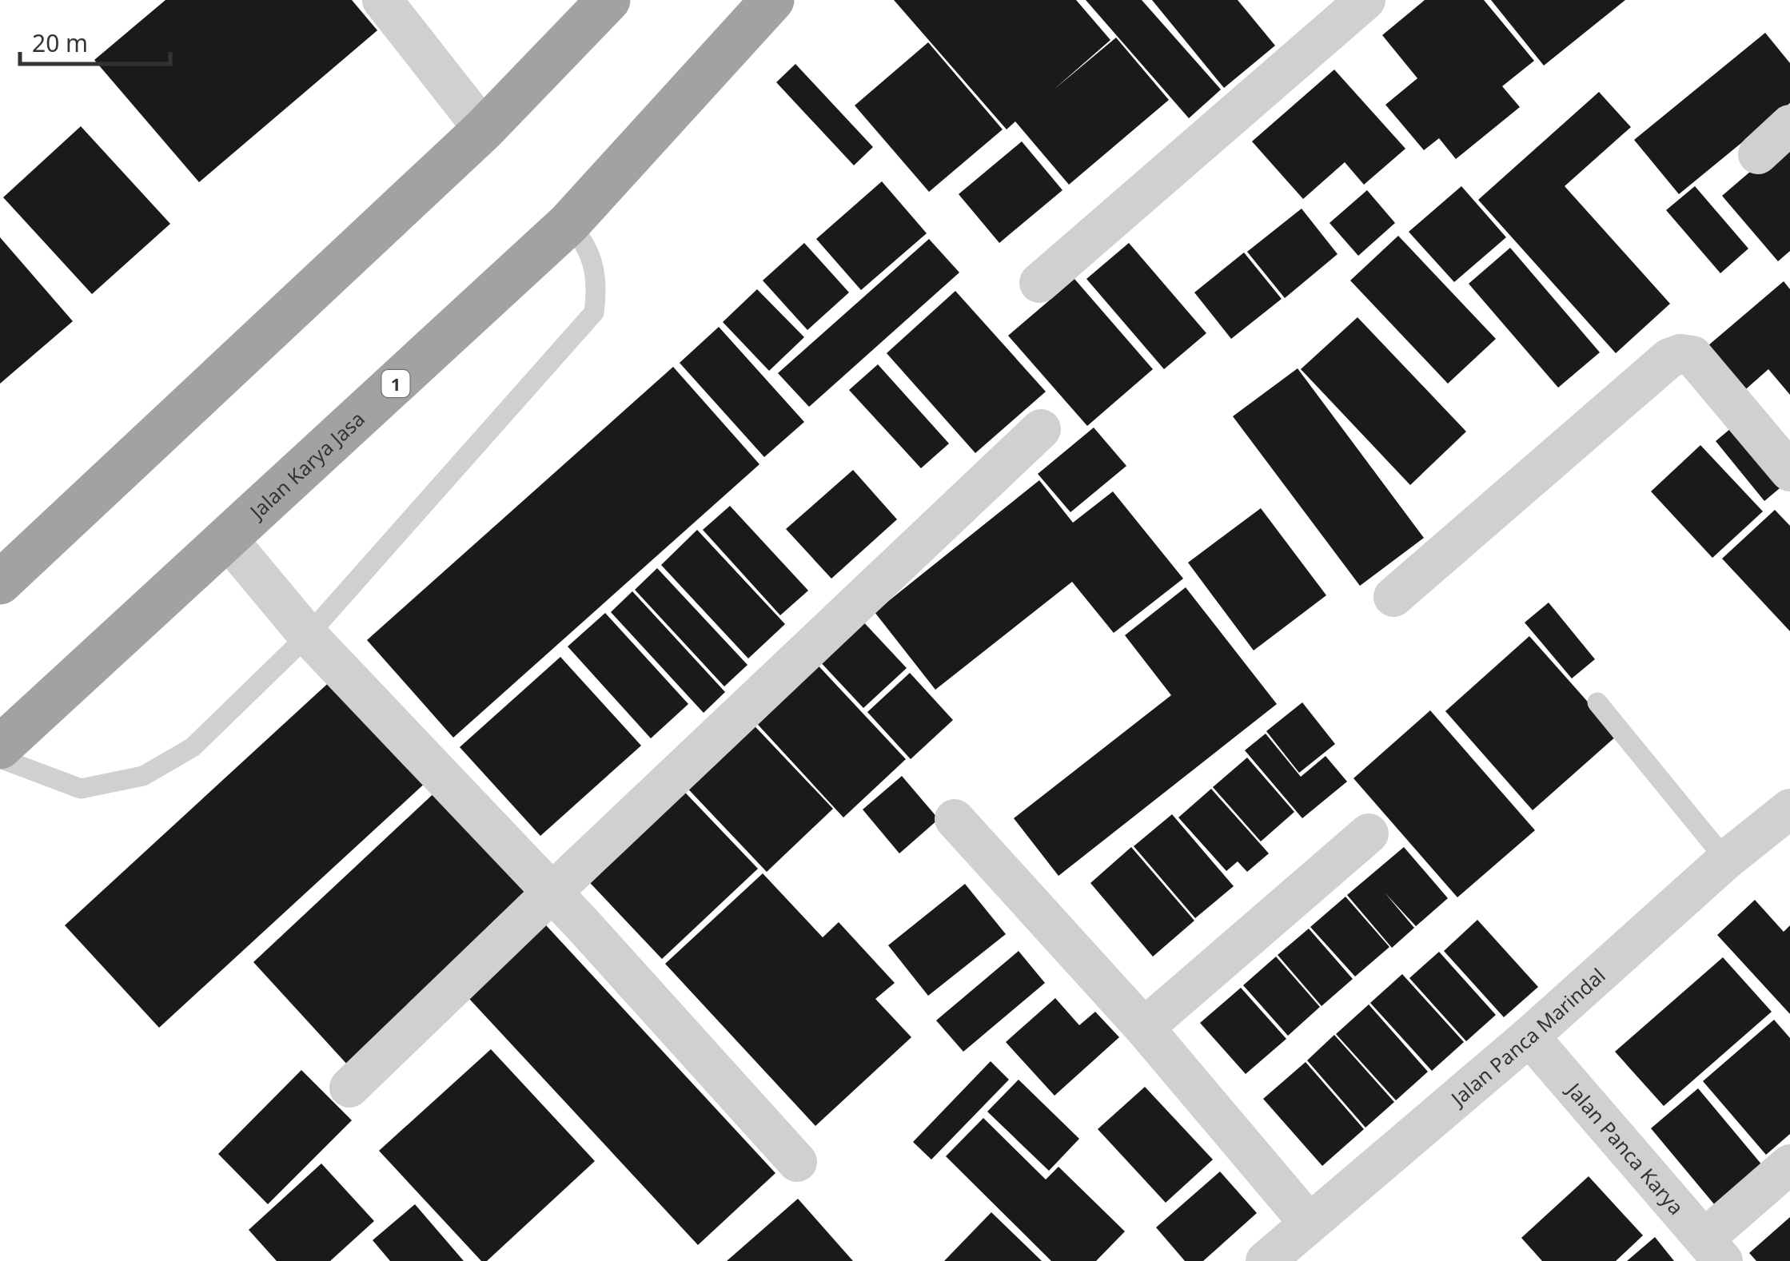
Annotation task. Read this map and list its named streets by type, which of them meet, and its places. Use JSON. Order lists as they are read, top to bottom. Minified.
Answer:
{"streets":{"highway":["1","Jalan Karya Jasa"],"street":["Jalan Panca Marindal","Jalan Panca Karya"]},"crossings":[["Jalan Panca Marindal","Jalan Panca Karya"]],"scale_bar":"20 m"}
